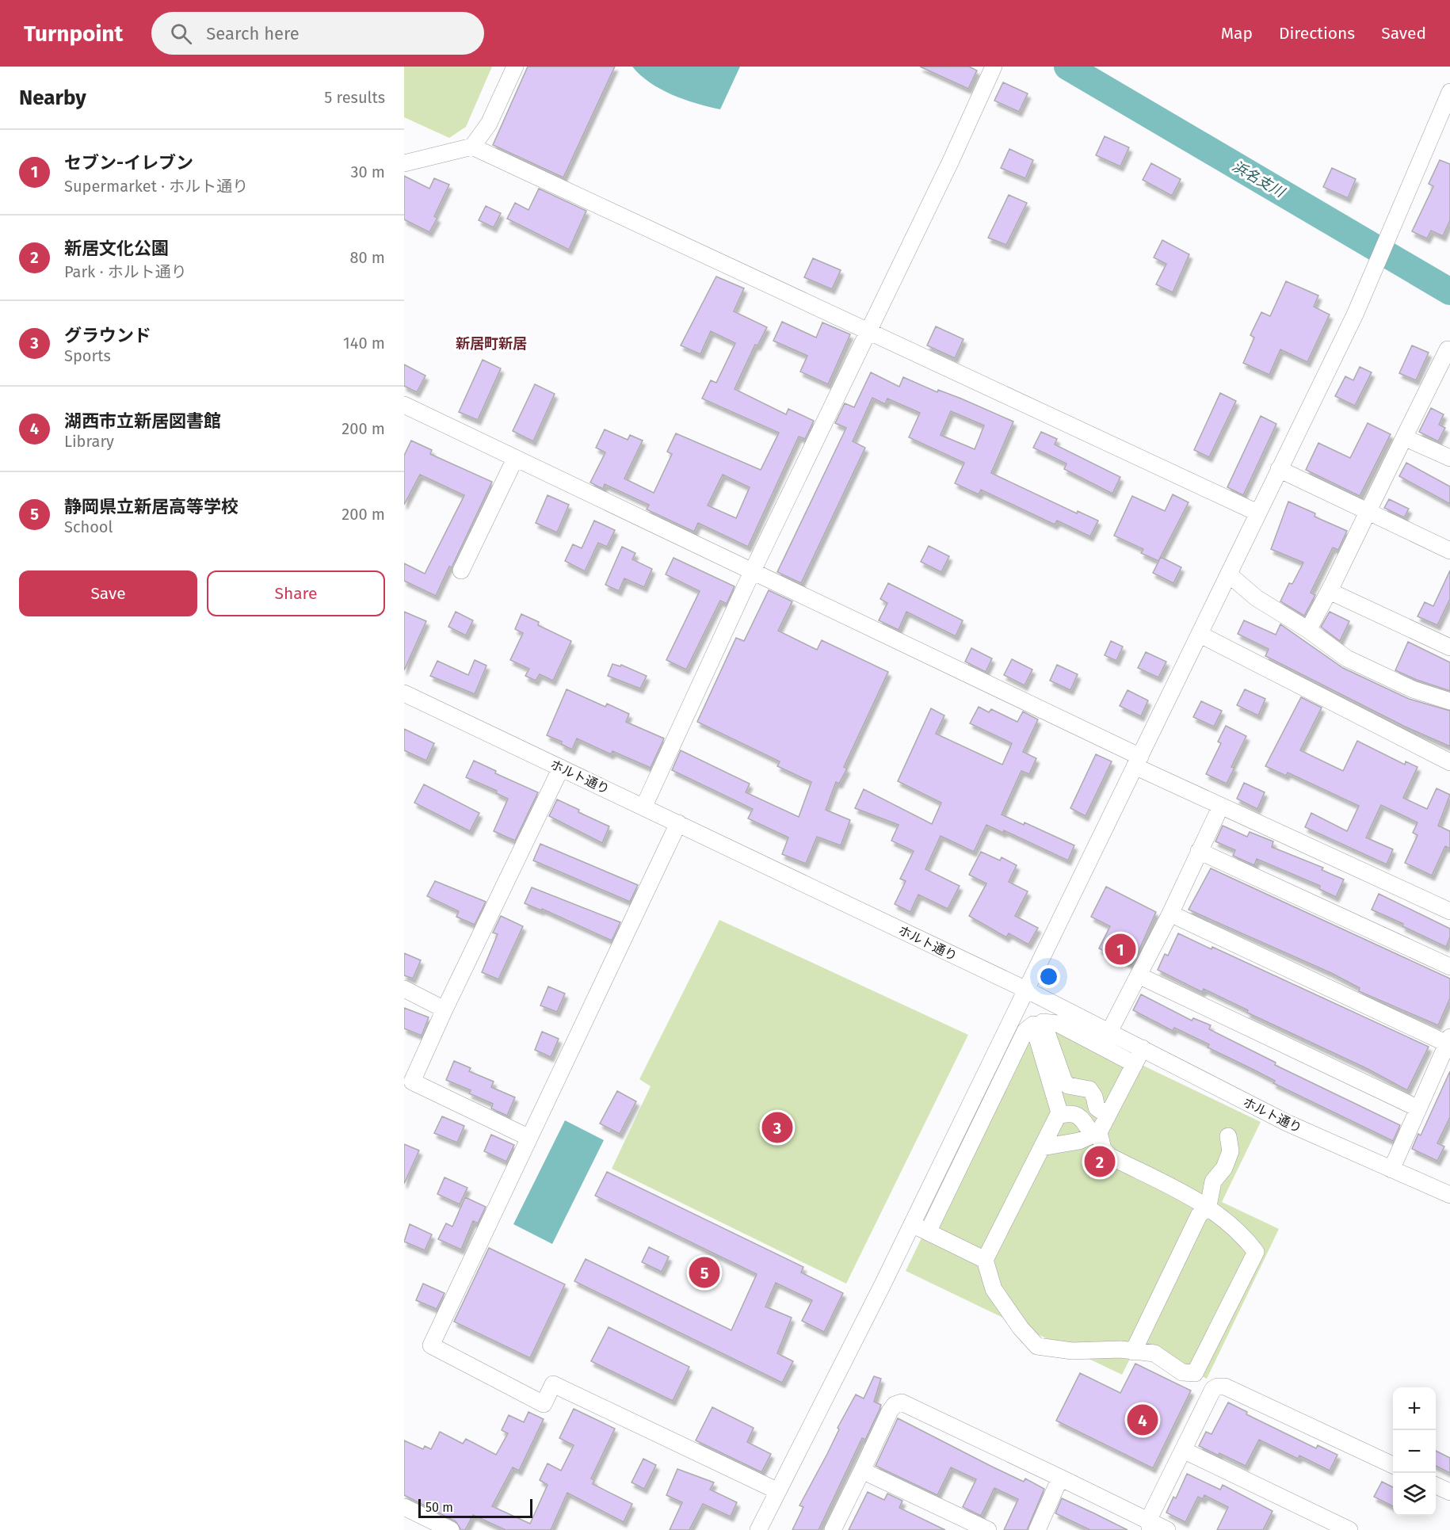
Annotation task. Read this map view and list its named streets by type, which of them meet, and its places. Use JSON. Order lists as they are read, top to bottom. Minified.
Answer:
{"streets":{"street":["ホルト通り"]},"districts":["新居町新居"],"water":["浜名支川"],"scale_bar":"50 m","page":{"header":"Turnpoint","search":"Search here","nav":["Map","Directions","Saved"],"heading":["Nearby","5 results"],"list":[{"mark":"1","name":"セブン-イレブン","note":"Supermarket · ホルト通り","value":"30 m"},{"mark":"2","name":"新居文化公園","note":"Park · ホルト通り","value":"80 m"},{"mark":"3","name":"グラウンド","note":"Sports","value":"140 m"},{"mark":"4","name":"湖西市立新居図書館","note":"Library","value":"200 m"},{"mark":"5","name":"静岡県立新居高等学校","note":"School","value":"200 m"}],"buttons":["Save","Share"],"pins":["1","3","2","5","4"],"map_buttons":["+","−"],"scale":"50 m"}}
